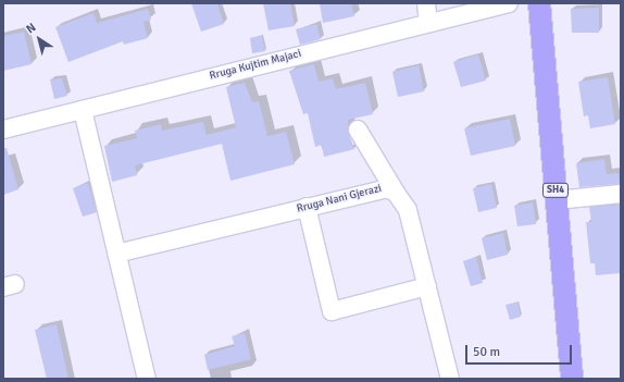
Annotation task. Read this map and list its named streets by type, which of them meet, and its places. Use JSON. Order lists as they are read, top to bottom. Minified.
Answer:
{"streets":{"main road":["SH4"],"street":["Rruga Kujtim Majaci","Rruga Nani Gjerazi"]},"scale_bar":"50 m","north":"top left"}
